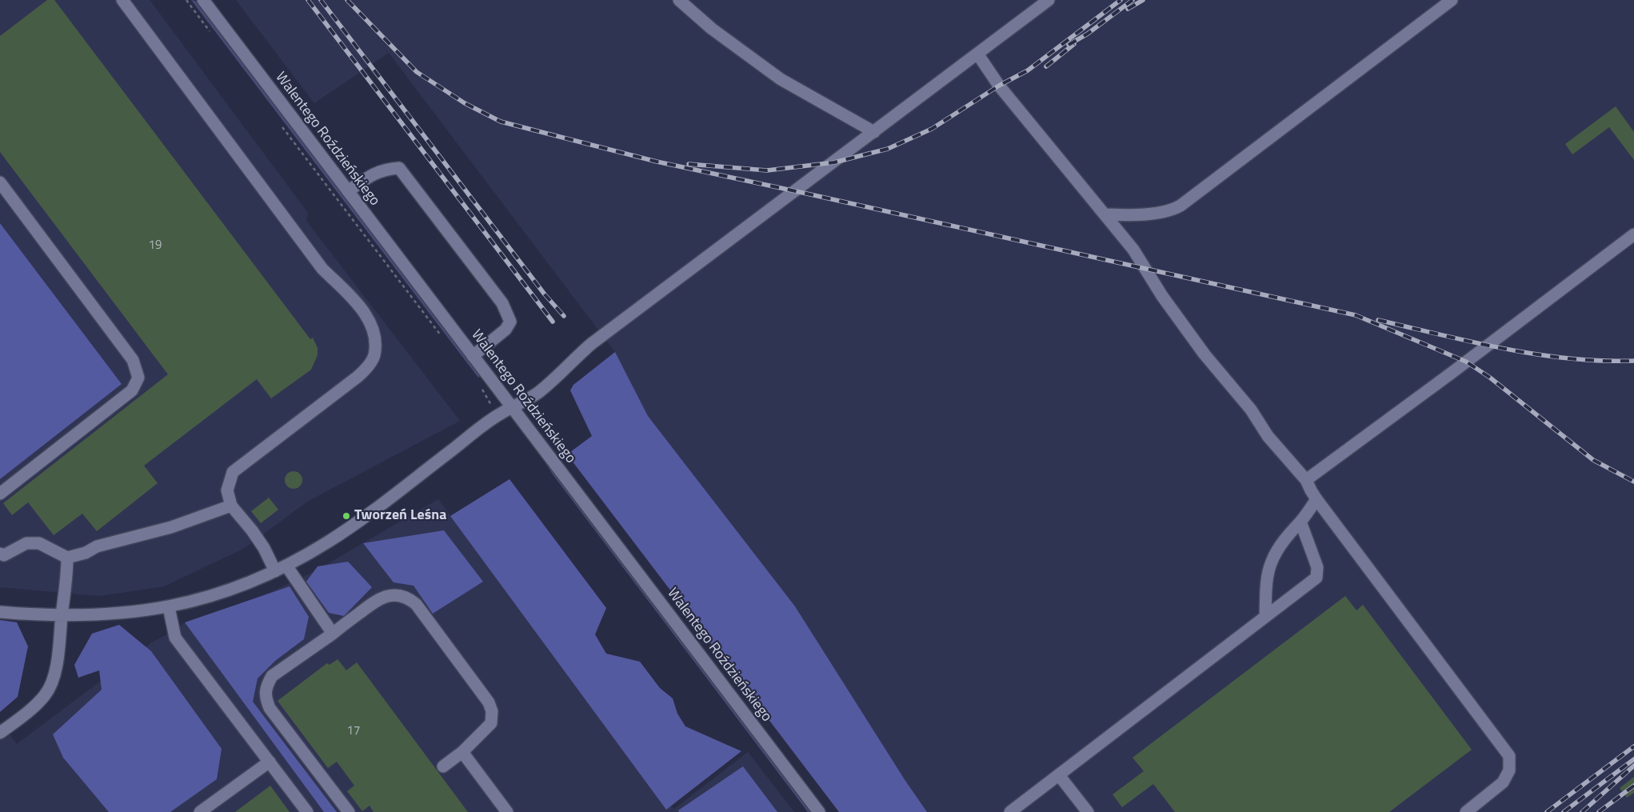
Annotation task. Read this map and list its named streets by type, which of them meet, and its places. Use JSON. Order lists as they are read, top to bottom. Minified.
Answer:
{"streets":{"street":["Walentego Roździeńskiego"]},"places":["Tworzeń Leśna"],"house_numbers":["19","17"]}
